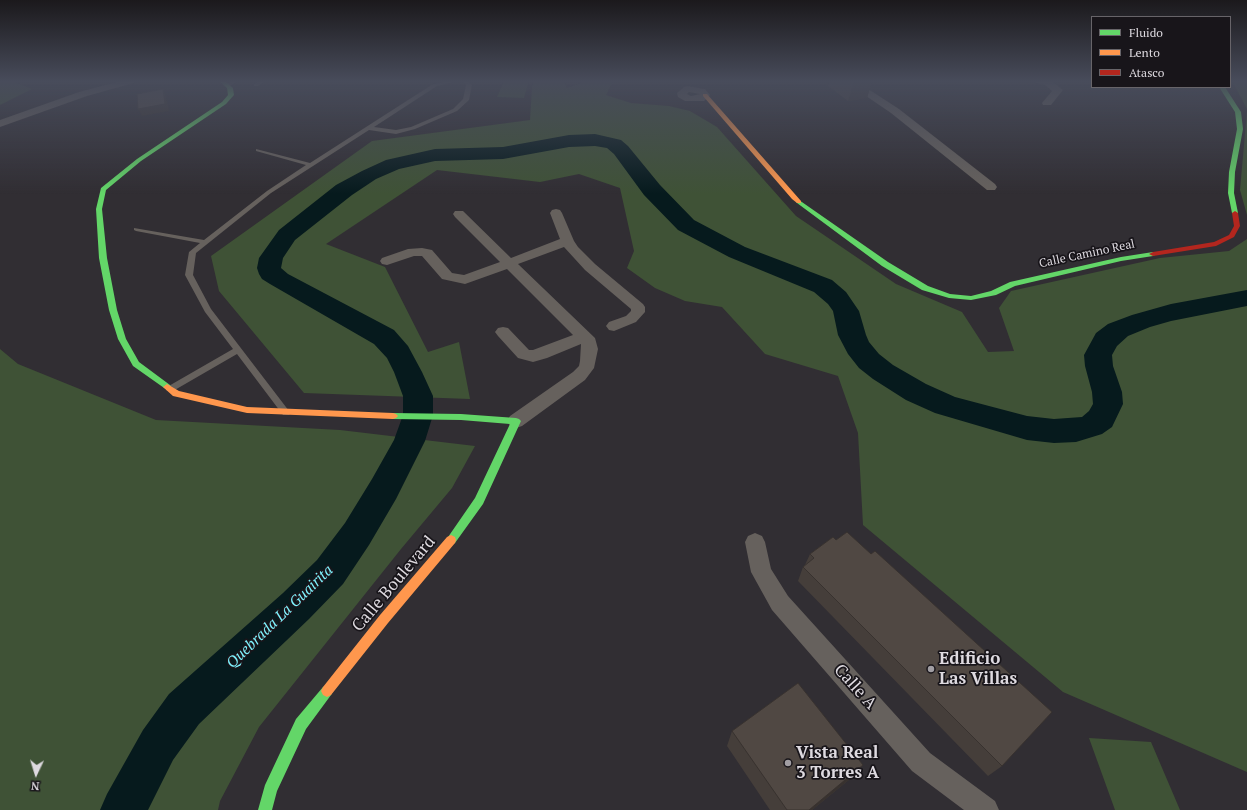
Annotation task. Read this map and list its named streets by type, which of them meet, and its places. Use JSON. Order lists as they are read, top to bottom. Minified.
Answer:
{"streets":{"street":["Calle Camino Real","Calle Boulevard","Calle A"]},"water":["Quebrada La Guairita"],"places":["Edificio Las Villas","Vista Real 3 Torres A"],"legend":["Fluido","Lento","Atasco"],"north":"bottom"}
